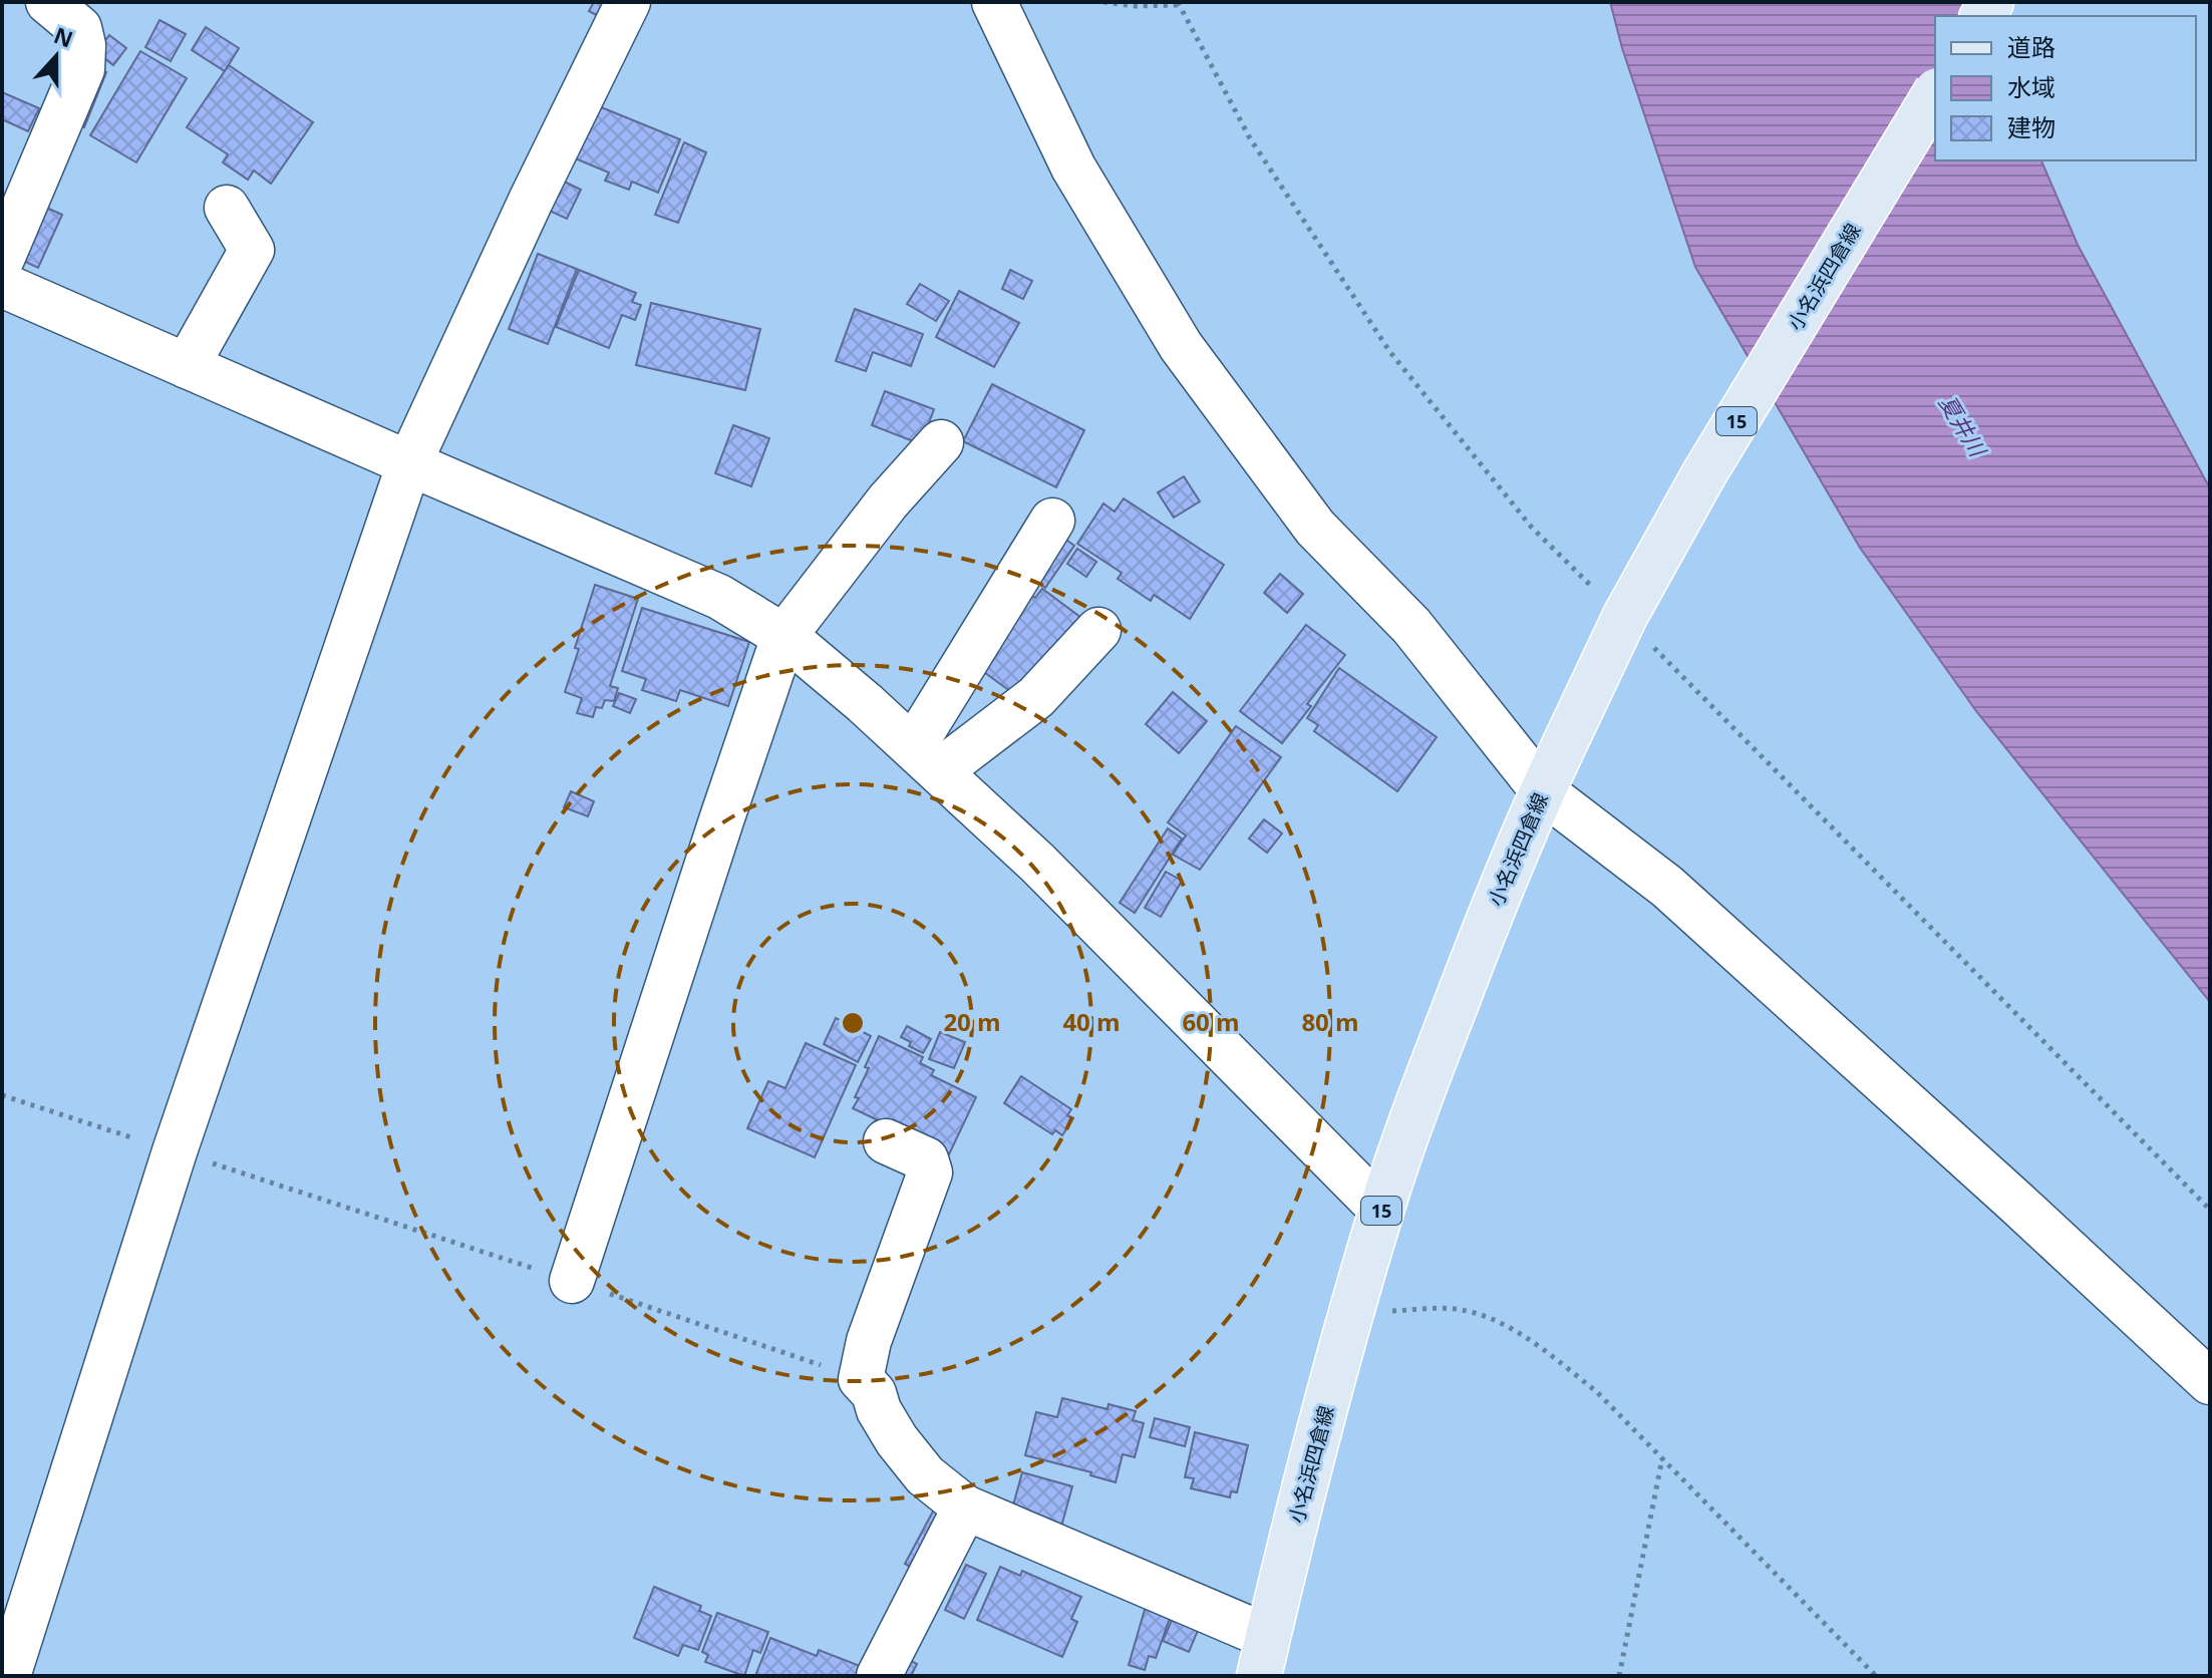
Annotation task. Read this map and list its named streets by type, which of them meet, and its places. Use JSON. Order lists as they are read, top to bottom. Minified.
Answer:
{"streets":{"main road":["小名浜四倉線","15"]},"water":["夏井川"],"legend":["道路","水域","建物"],"north":"top","rings":["20 m","40 m","60 m","80 m"]}
